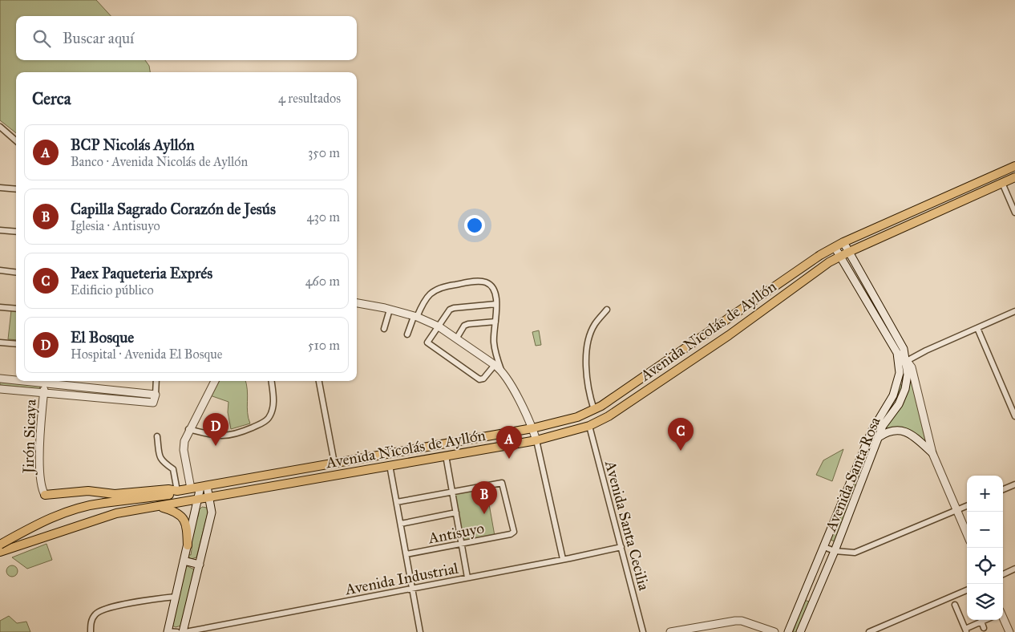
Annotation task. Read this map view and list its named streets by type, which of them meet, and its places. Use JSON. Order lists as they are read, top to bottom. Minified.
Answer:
{"streets":{"main road":["Avenida Nicolás de Ayllón","Jirón Sicaya","Avenida Santa Rosa"],"street":["Avenida Santa Cecilia","Antisuyo","Avenida Industrial"]},"crossings":[["Avenida Nicolás de Ayllón","Jirón Sicaya"],["Avenida Nicolás de Ayllón","Avenida Santa Rosa"],["Avenida Nicolás de Ayllón","Avenida Santa Cecilia"],["Avenida Santa Cecilia","Avenida Industrial"]],"page":{"search":"Buscar aquí","heading":["Cerca","4 resultados"],"list":[{"mark":"A","name":"BCP Nicolás Ayllón","note":"Banco · Avenida Nicolás de Ayllón","value":"350 m"},{"mark":"B","name":"Capilla Sagrado Corazón de Jesús","note":"Iglesia · Antisuyo","value":"430 m"},{"mark":"C","name":"Paex Paqueteria Exprés","note":"Edificio público","value":"460 m"},{"mark":"D","name":"El Bosque","note":"Hospital · Avenida El Bosque","value":"510 m"}],"pins":["D","C","A","B"],"map_buttons":["+","−"]}}
